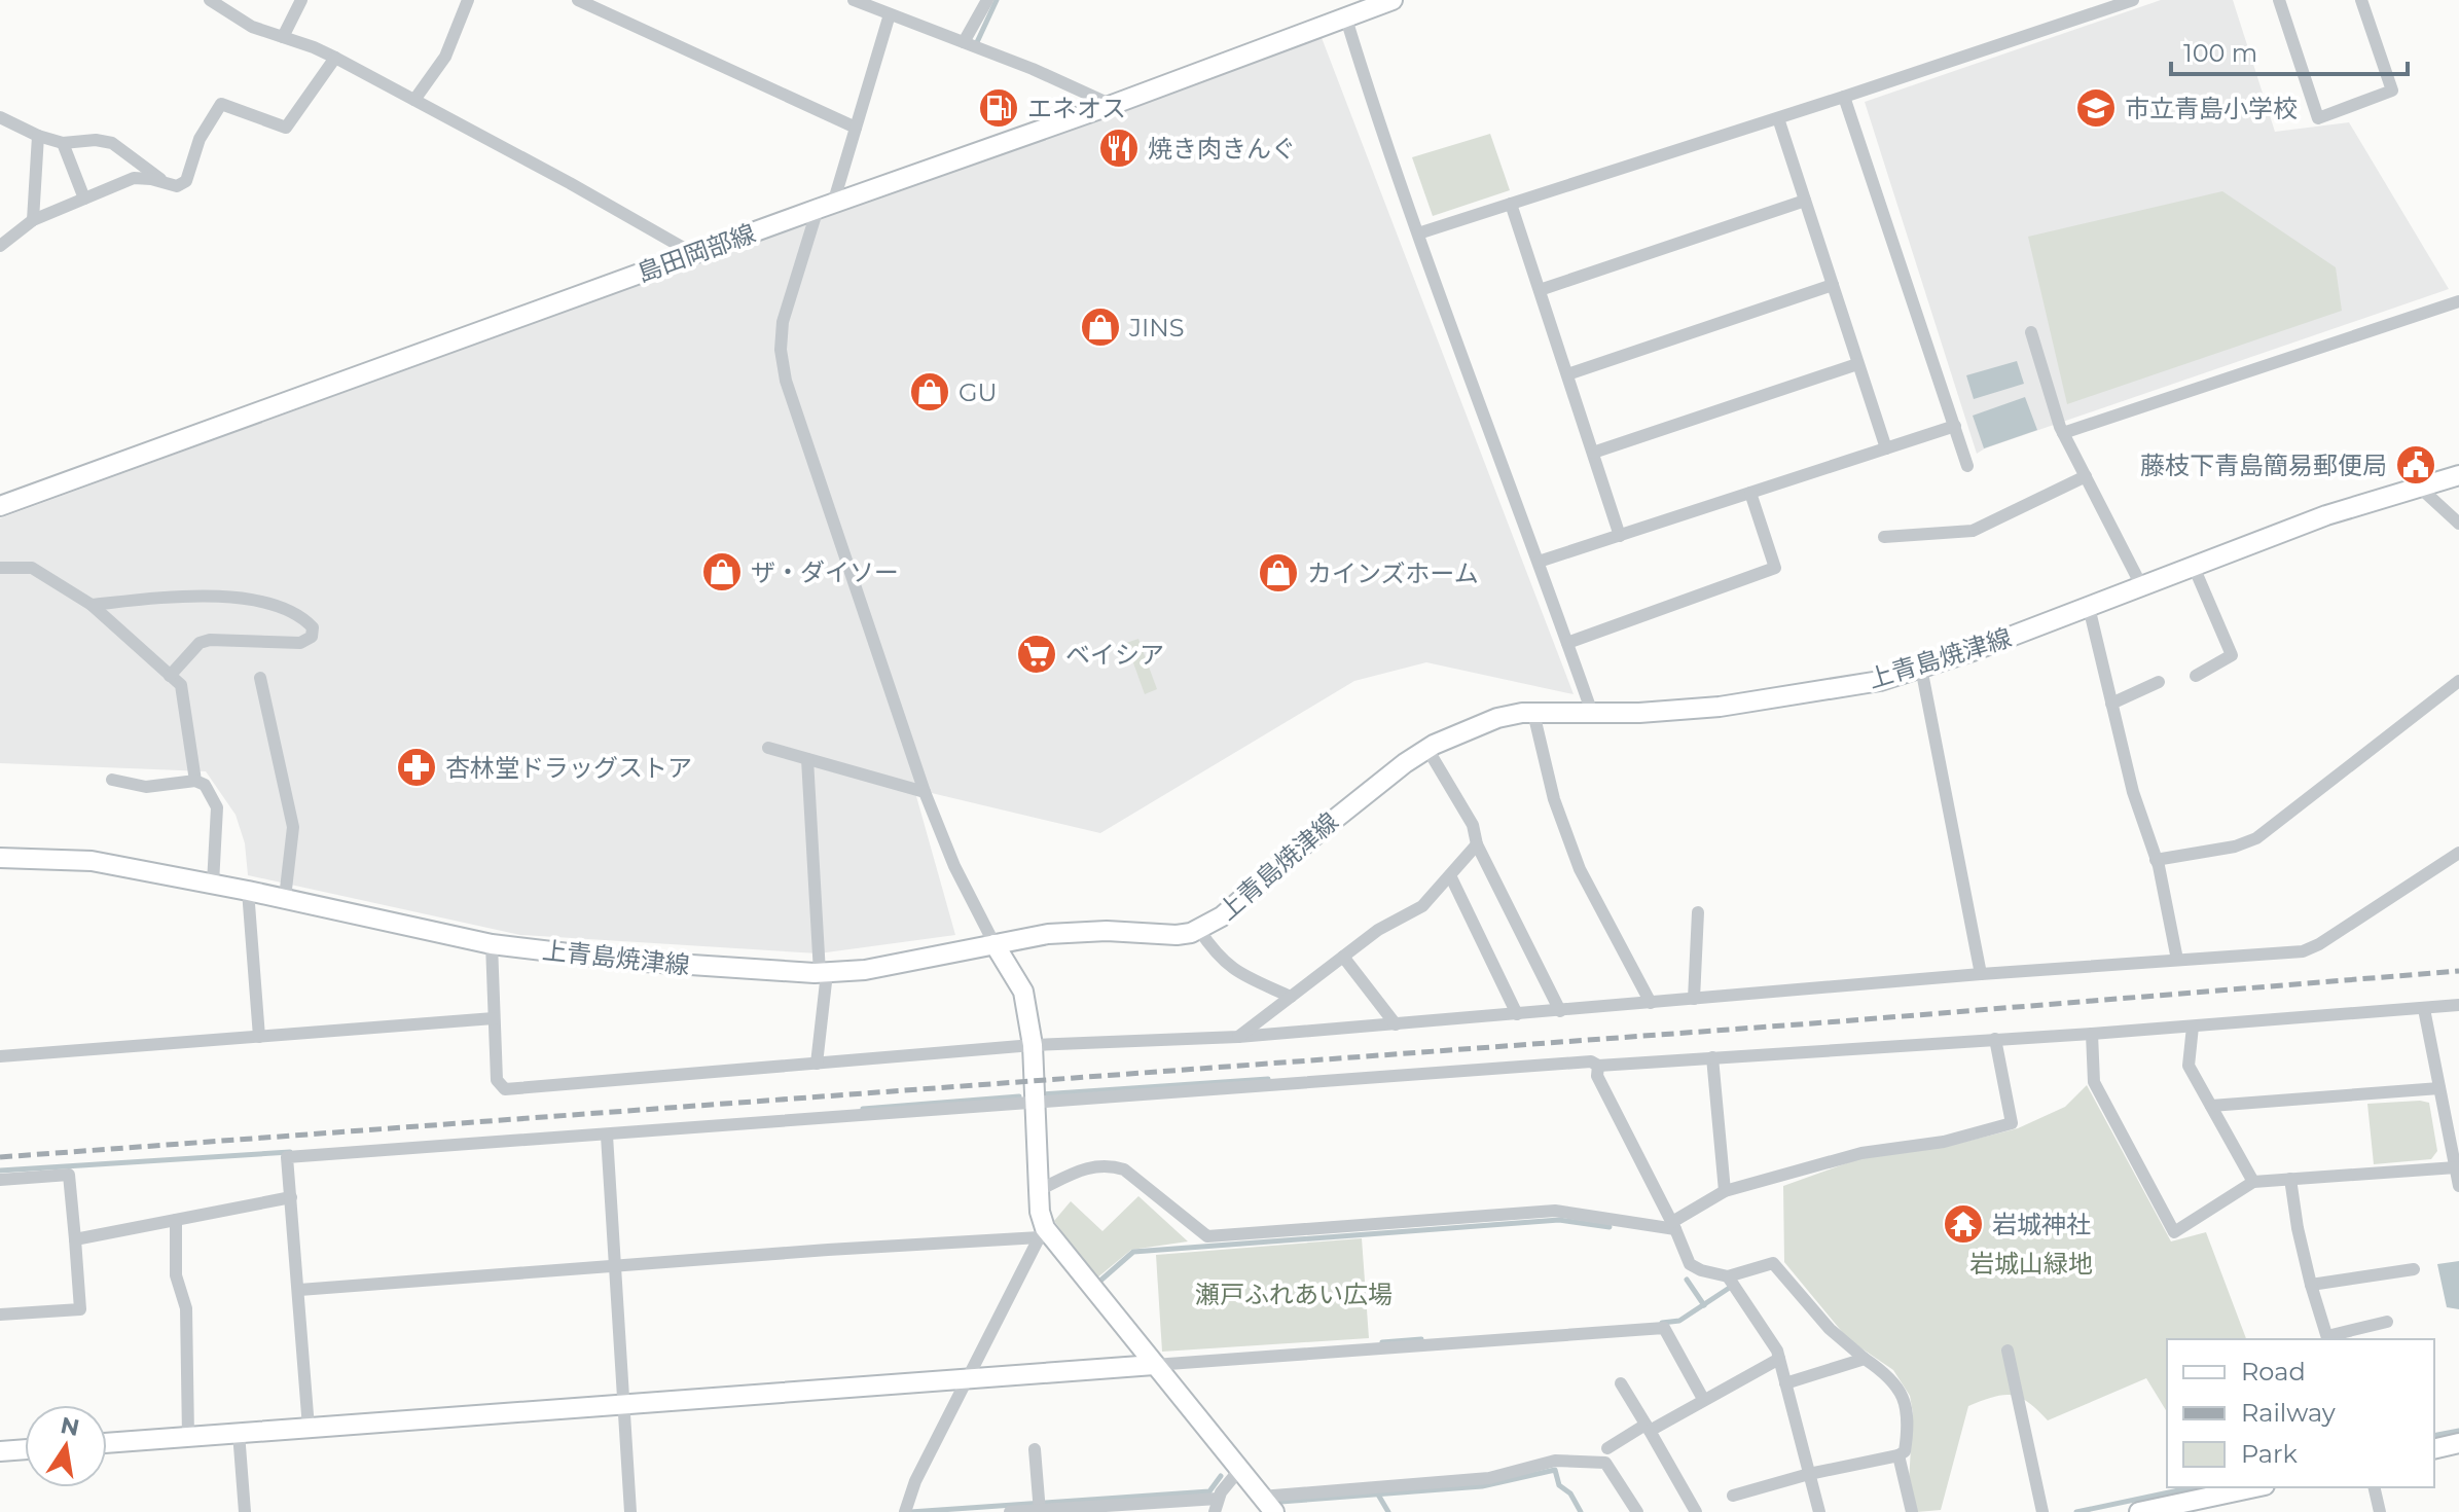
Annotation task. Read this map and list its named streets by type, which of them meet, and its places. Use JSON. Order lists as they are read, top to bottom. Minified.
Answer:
{"streets":{"main road":["島田岡部線","上青島焼津線"]},"parks":["岩城山緑地","瀬戸ふれあい広場"],"places":{"fuel station":["エネオス"],"school or university":["市立青島小学校"],"restaurant":["焼き肉きんぐ"],"shop":["JINS","GU","ザ・ダイソー","カインズホーム"],"public building":["藤枝下青島簡易郵便局"],"supermarket":["ベイシア"],"pharmacy":["杏林堂ドラッグストア"],"temple":["岩城神社"]},"legend":["Road","Railway","Park"],"scale_bar":"100 m","north":"top"}
